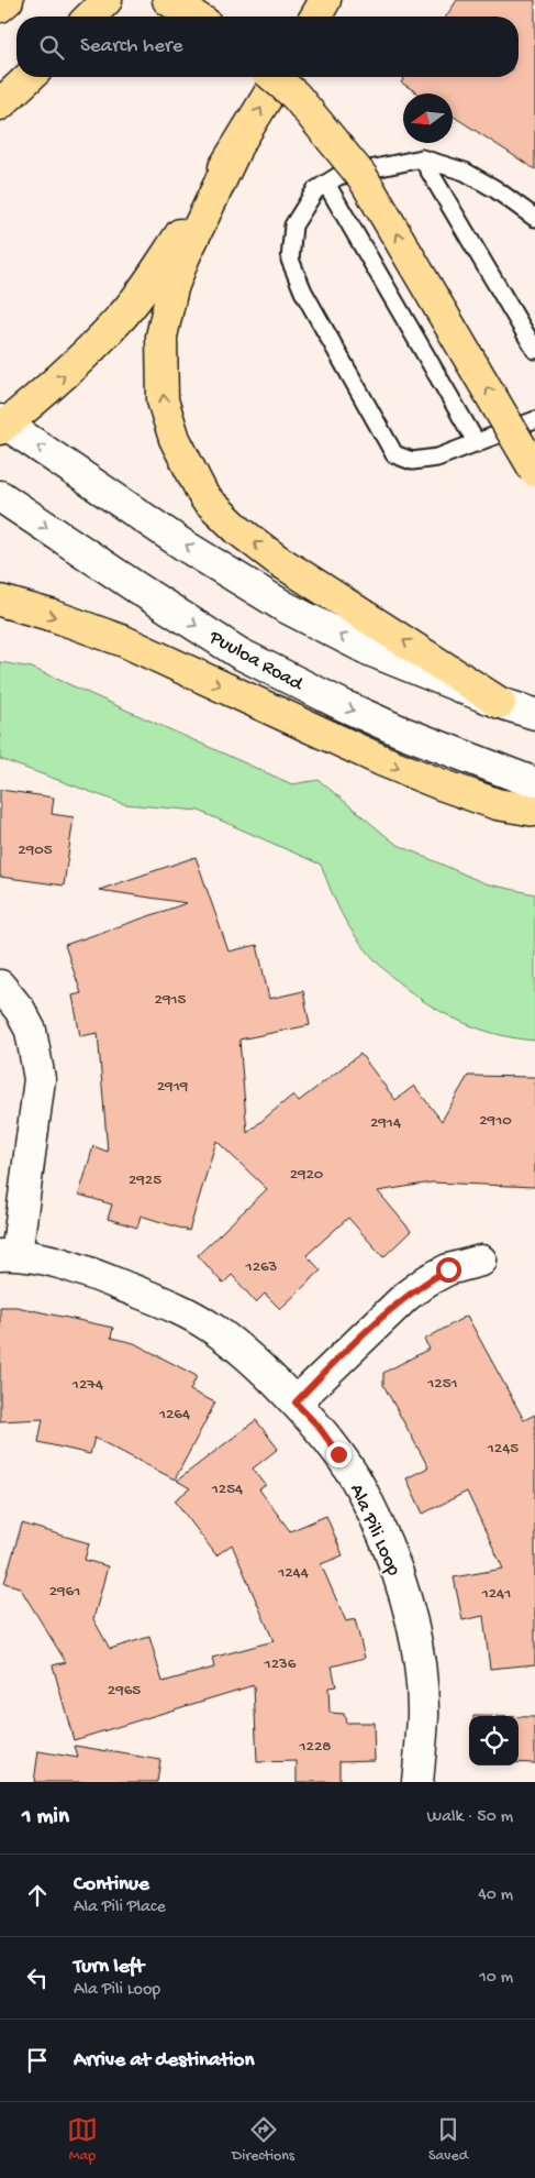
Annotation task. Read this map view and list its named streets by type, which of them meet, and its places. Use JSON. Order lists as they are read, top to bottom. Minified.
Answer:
{"streets":{"street":["Puuloa Road","Ala Pili Loop"]},"house_numbers":["2905","2915","2919","2910","2914","2920","2925","1263","1251","1274","1264","1245","1254","1244","2961","1241","1236","2965","1228"],"north":"left","page":{"search":"Search here","heading":["1 min","Walk · 50 m"],"list":[["Continue","Ala Pili Place","40 m"],["Turn left","Ala Pili Loop","10 m"],"Arrive at destination"],"nav":["Map","Directions","Saved"]}}
